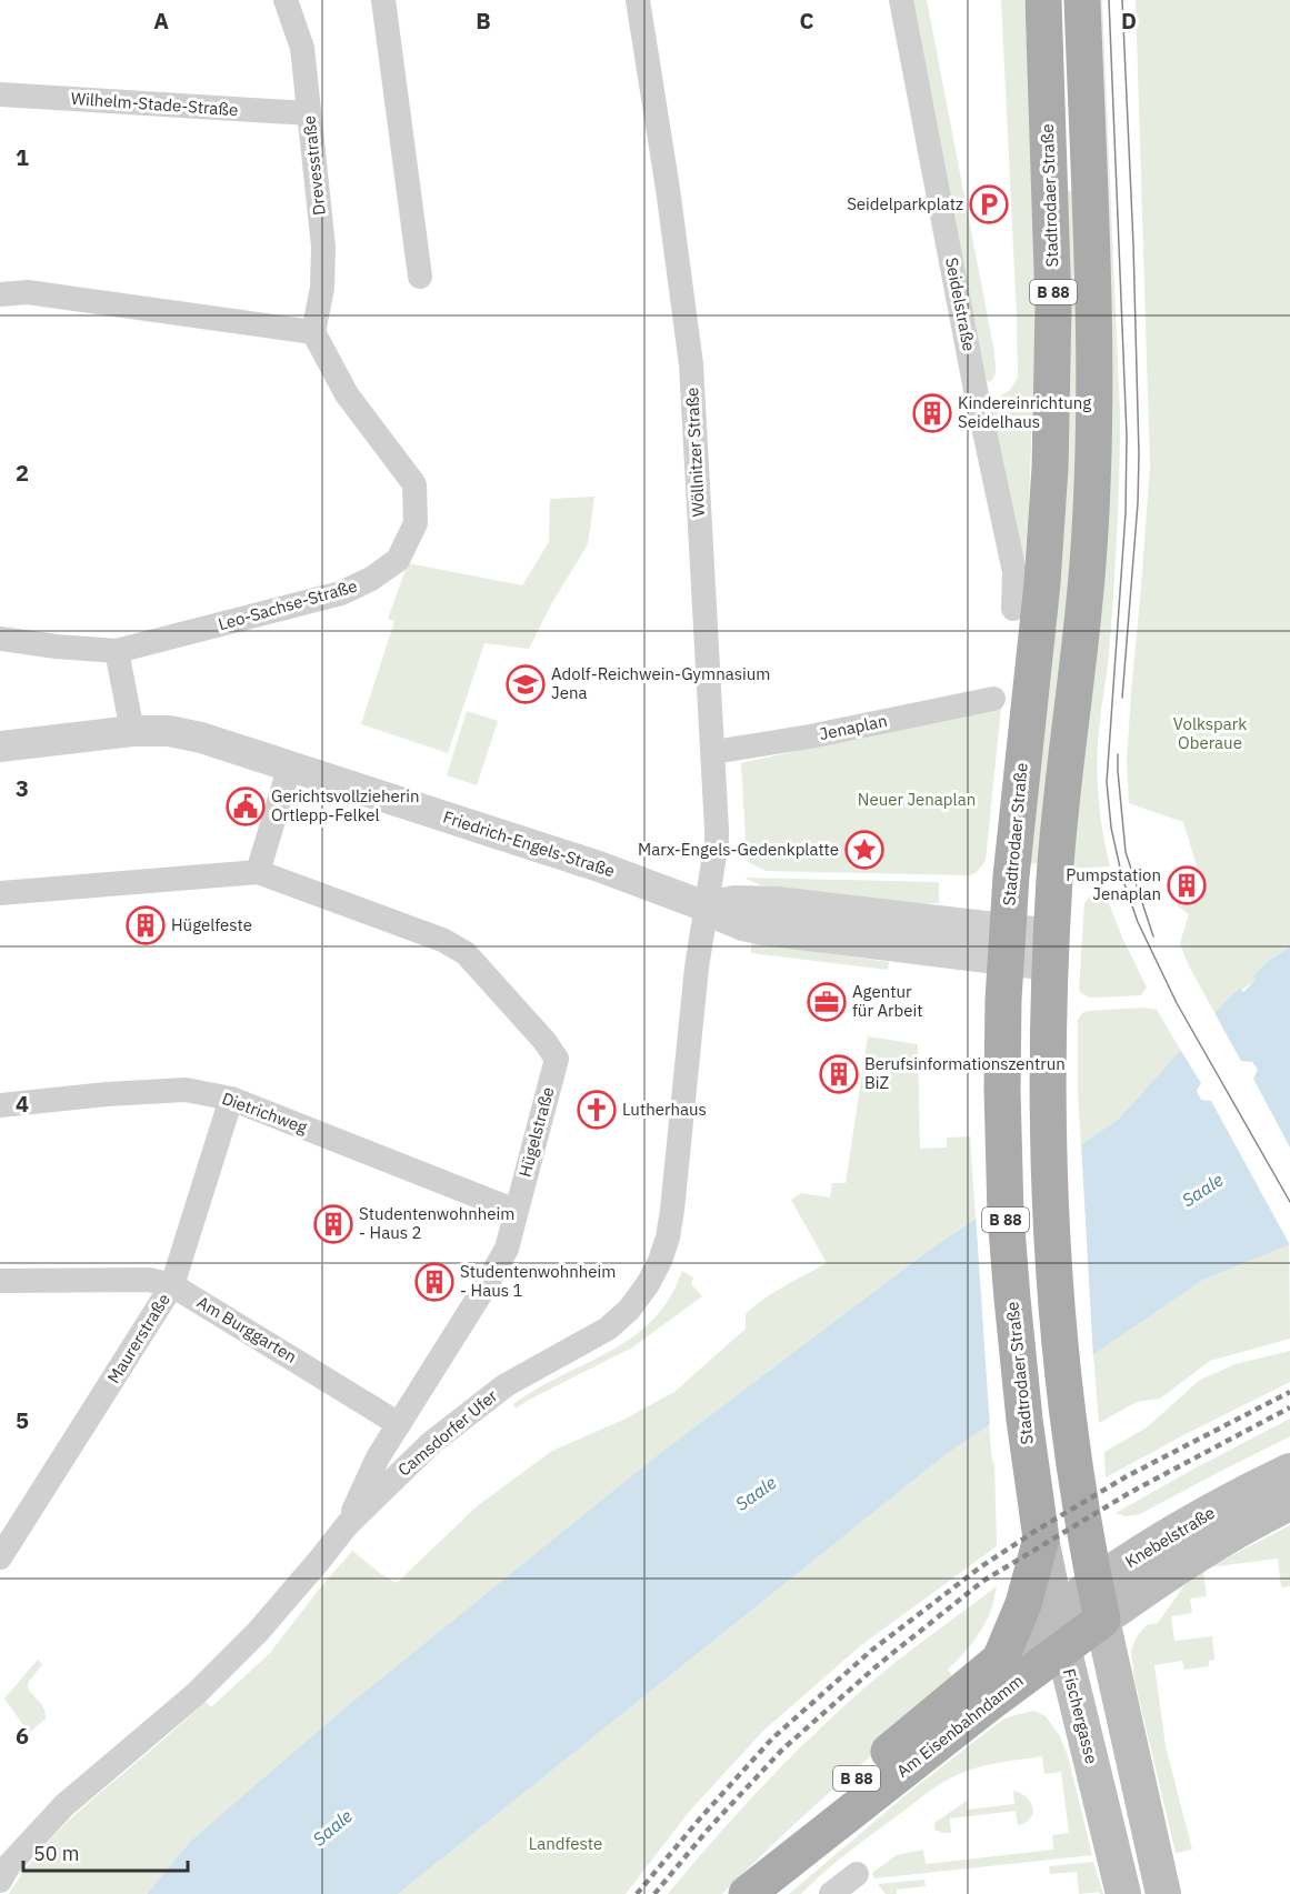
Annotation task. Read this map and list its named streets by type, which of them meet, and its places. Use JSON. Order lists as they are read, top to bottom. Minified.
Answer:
{"streets":{"main road":["Stadtrodaer Straße","B 88","Knebelstraße","Fischergasse","Am Eisenbahndamm"],"street":["Wilhelm-Stade-Straße","Drevesstraße","Seidelstraße","Wöllnitzer Straße","Leo-Sachse-Straße","Jenaplan","Friedrich-Engels-Straße","Dietrichweg","Hügelstraße","Am Burggarten","Maurerstraße","Camsdorfer Ufer"]},"crossings":[["Wilhelm-Stade-Straße","Drevesstraße"],["Drevesstraße","Leo-Sachse-Straße"],["Stadtrodaer Straße","Fischergasse"],["Stadtrodaer Straße","Am Eisenbahndamm"],["B 88","Knebelstraße"],["B 88","Am Eisenbahndamm"],["Wöllnitzer Straße","Jenaplan"],["Wöllnitzer Straße","Friedrich-Engels-Straße"],["Wöllnitzer Straße","Camsdorfer Ufer"],["Friedrich-Engels-Straße","Camsdorfer Ufer"],["Dietrichweg","Hügelstraße"],["Dietrichweg","Maurerstraße"],["Hügelstraße","Am Burggarten"],["Hügelstraße","Camsdorfer Ufer"],["Am Burggarten","Maurerstraße"],["Knebelstraße","Fischergasse"],["Knebelstraße","Am Eisenbahndamm"],["Fischergasse","Am Eisenbahndamm"]],"water":["Saale"],"parks":["Volkspark Oberaue","Neuer Jenaplan","Landfeste"],"places":{"parking":["Seidelparkplatz"],"building":["Kindereinrichtung Seidelhaus","Pumpstation Jenaplan","Hügelfeste","Berufsinformationszentrun BiZ","Studentenwohnheim - Haus 2","Studentenwohnheim - Haus 1"],"school or university":["Adolf-Reichwein-Gymnasium Jena"],"public building":["Gerichtsvollzieherin Ortlepp-Felkel"],"place":["Marx-Engels-Gedenkplatte"],"office":["Agentur für Arbeit"],"church":["Lutherhaus"]},"scale_bar":"50 m","grid":{"columns":["A","B","C","D"],"rows":["1","2","3","4","5","6"]}}
